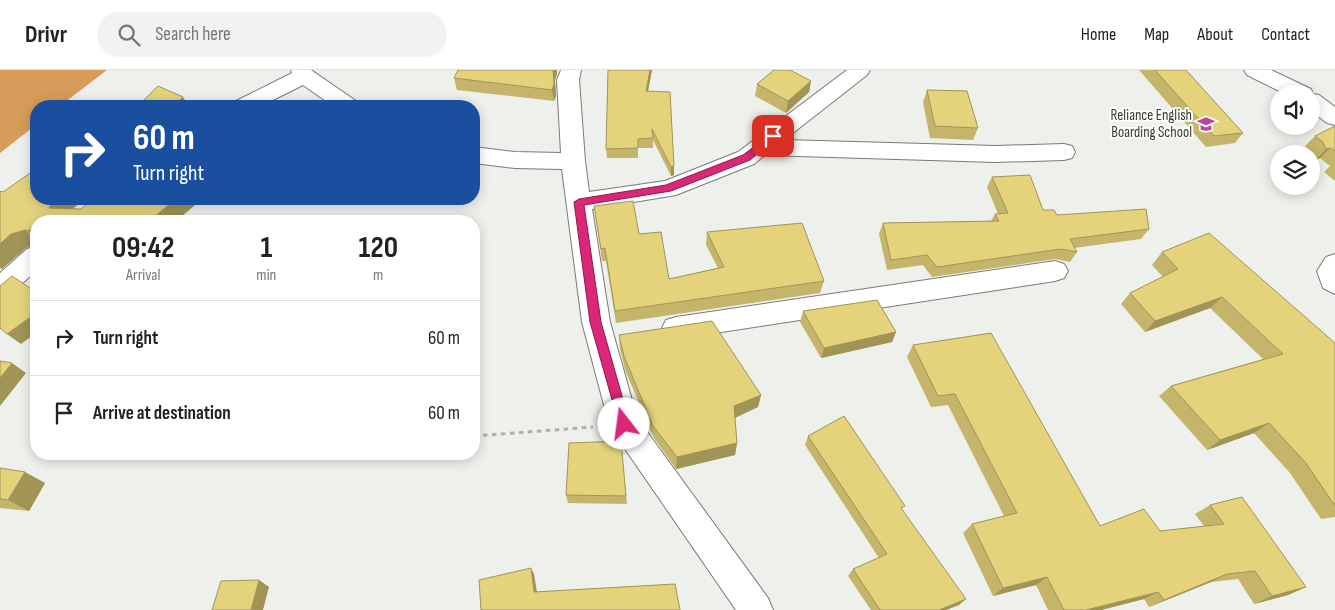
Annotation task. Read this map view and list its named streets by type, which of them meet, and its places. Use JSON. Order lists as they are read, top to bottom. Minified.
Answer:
{"places":{"school or university":["Reliance English Boarding School"]},"page":{"header":"Drivr","search":"Search here","nav":["Home","Map","About","Contact"],"turn":["60 m","Turn right"],"eta":["09:42","Arrival","1","min","120","m"],"list":[{"name":"Turn right","value":"60 m"},{"name":"Arrive at destination","value":"60 m"}]}}
